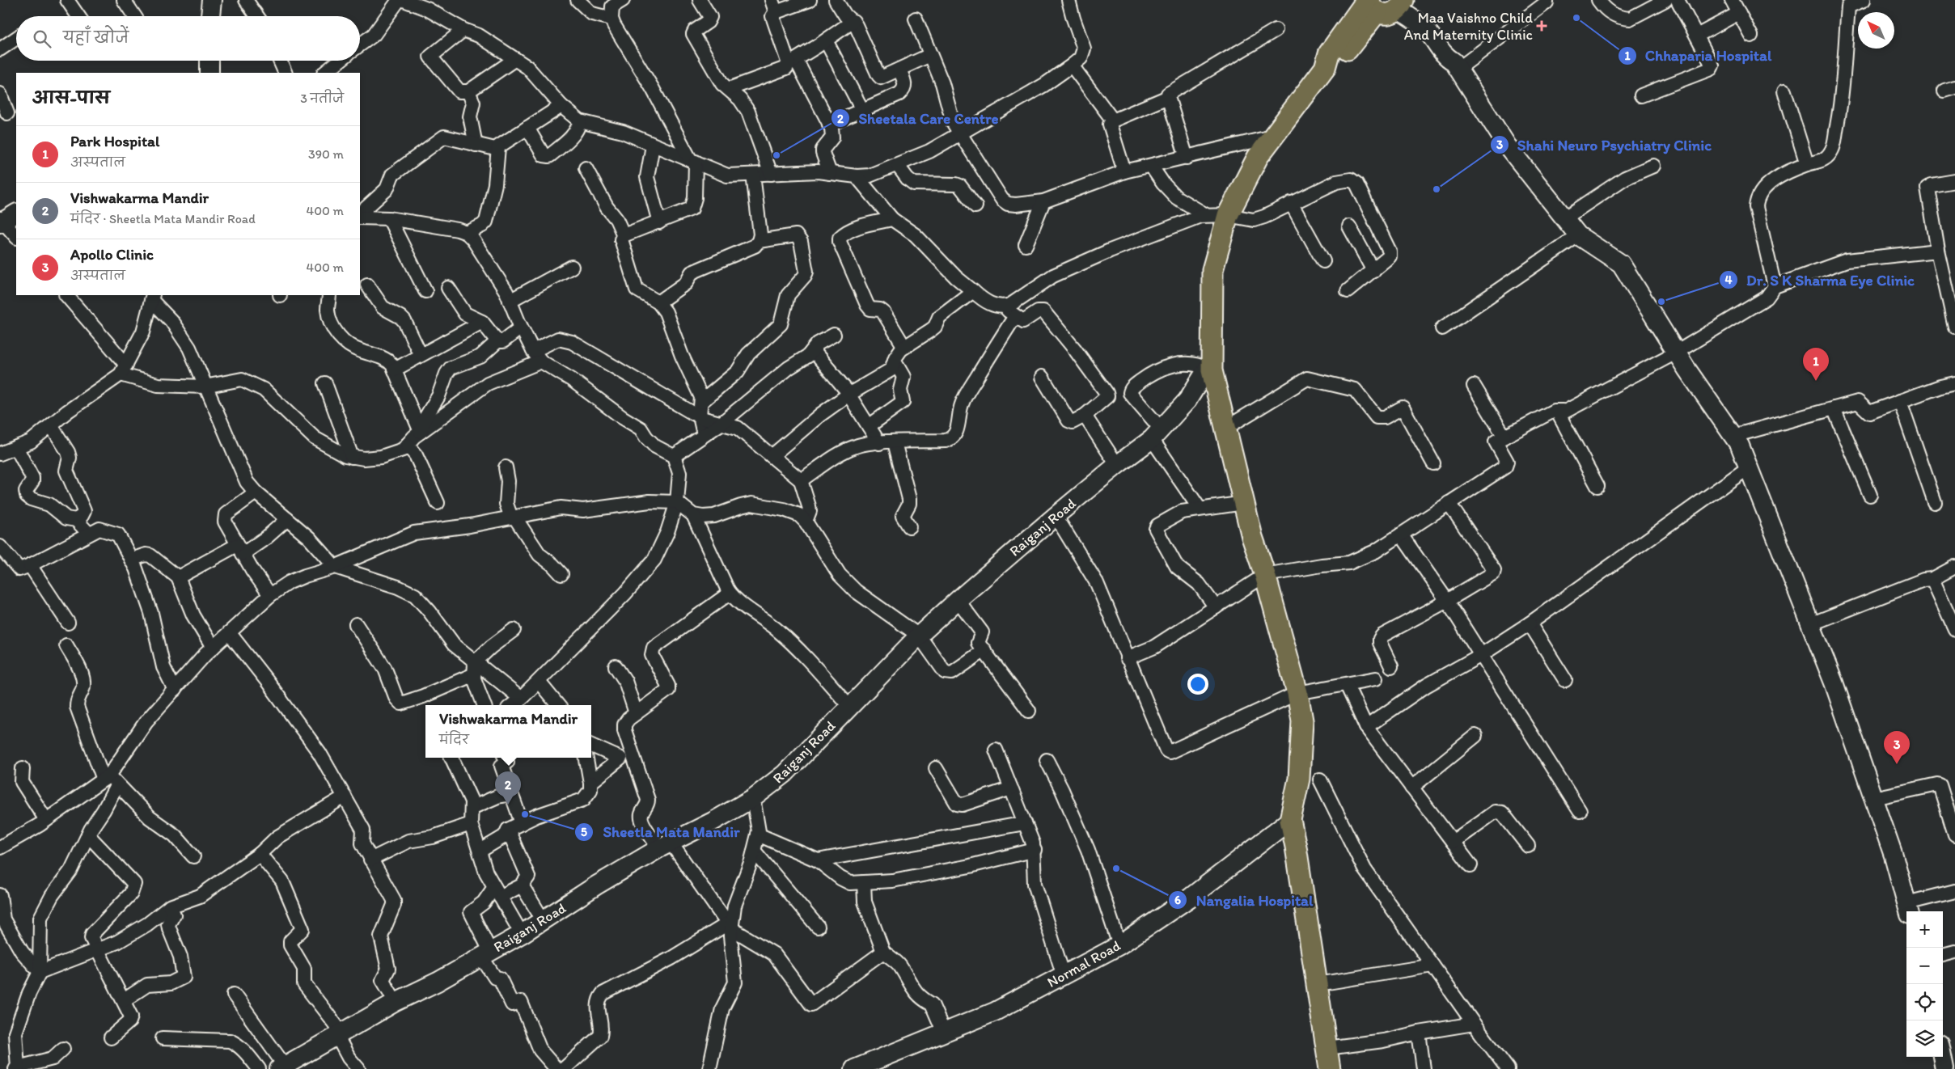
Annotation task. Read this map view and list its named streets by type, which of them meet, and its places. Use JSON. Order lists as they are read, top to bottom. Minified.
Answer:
{"streets":{"main road":["Raiganj Road","Normal Road"]},"places":{"other":["Chhaparia Hospital","Sheetala Care Centre","Shahi Neuro Psychiatry Clinic","Dr. S K Sharma Eye Clinic","Sheetla Mata Mandir","Nangalia Hospital"],"health":["Maa Vaishno Child And Maternity Clinic"]},"north":"top left","page":{"search":"यहाँ खोजें","heading":["आस-पास","3 नतीजे"],"list":[{"mark":"1","name":"Park Hospital","note":"अस्पताल","value":"390 m"},{"mark":"2","name":"Vishwakarma Mandir","note":"मंदिर · Sheetla Mata Mandir Road","value":"400 m"},{"mark":"3","name":"Apollo Clinic","note":"अस्पताल","value":"400 m"}],"pins":["1","3","2"],"popup":["Vishwakarma Mandir","मंदिर"],"map_buttons":["+","−"]}}
